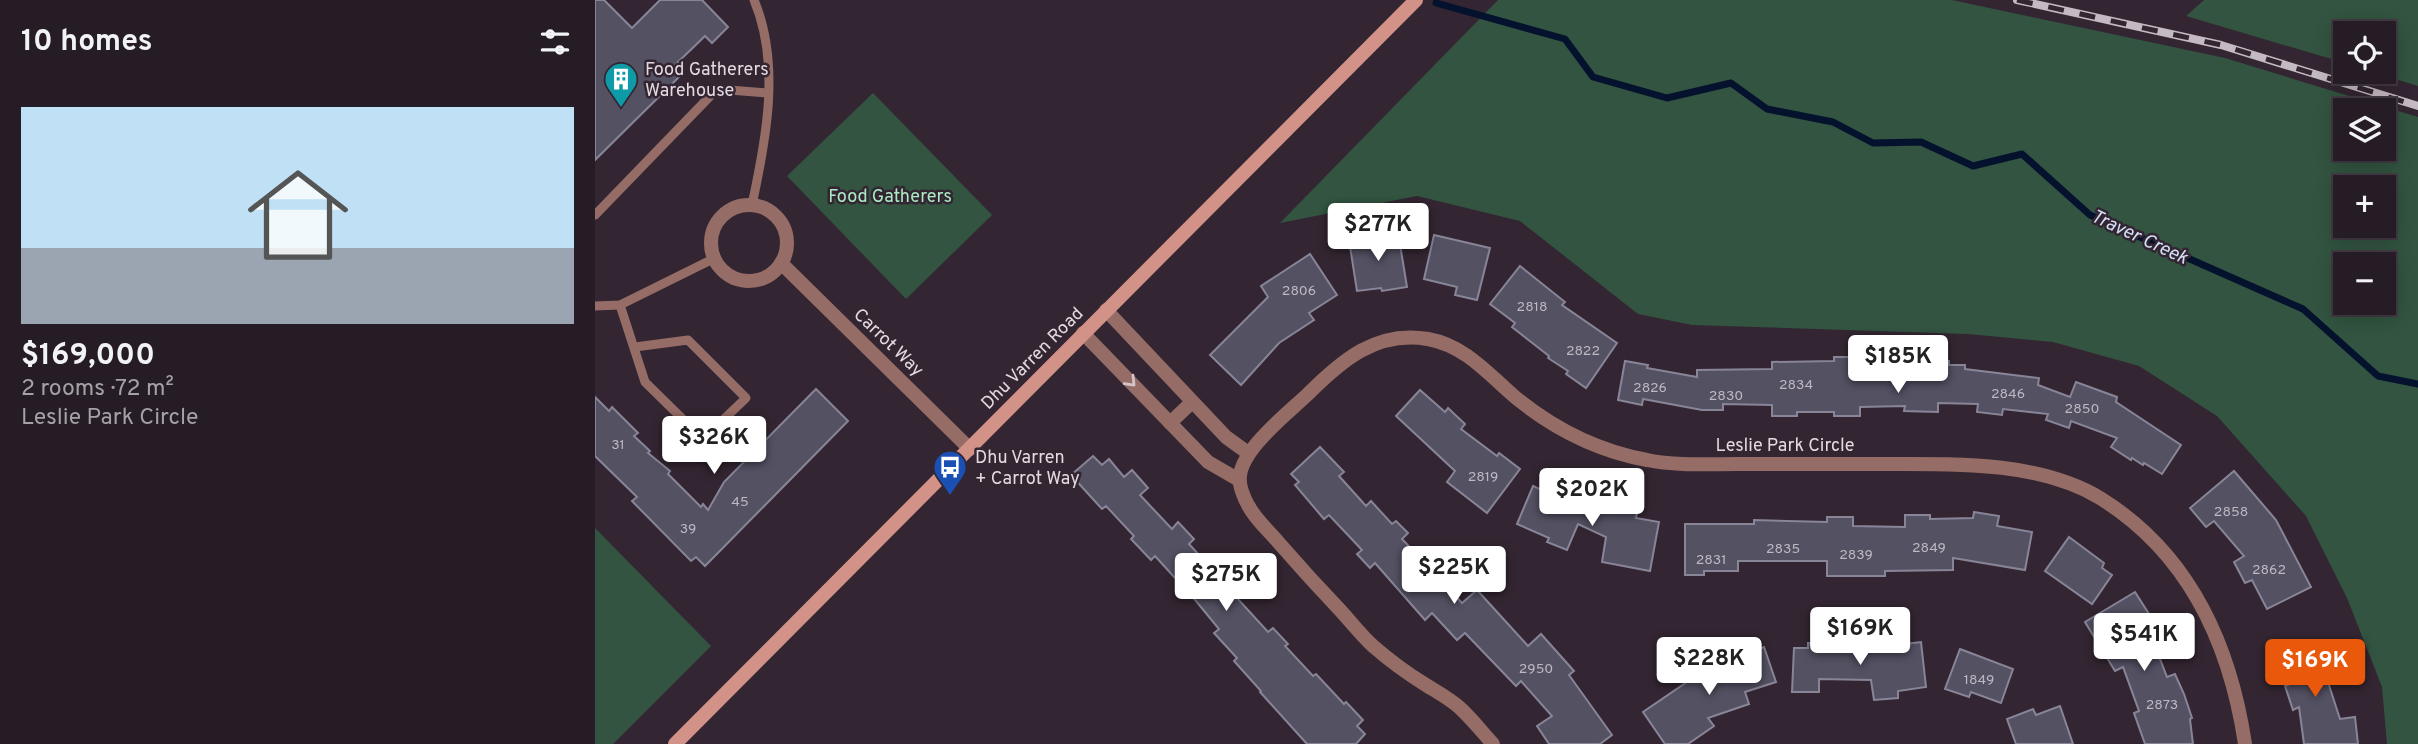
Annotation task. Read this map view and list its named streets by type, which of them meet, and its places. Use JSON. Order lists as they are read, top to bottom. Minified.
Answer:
{"streets":{"main road":["Dhu Varren Road"],"street":["Carrot Way","Leslie Park Circle"]},"crossings":[["Carrot Way","Dhu Varren Road"]],"water":["Traver Creek"],"parks":["Food Gatherers"],"places":{"building":["Food Gatherers Warehouse"],"bus stop":["Dhu Varren + Carrot Way"]},"house_numbers":["2806","2818","2822","2834","2826","2846","2830","2850","31","2819","45","2858","39","2849","2835","2839","2831","2862","2950","1849","2873"],"page":{"heading":"10 homes","map_buttons":["+","−"],"list":[{"name":"$169,000","note":"2 rooms · 72 m² · Leslie Park Circle"}],"price":["$277K","$185K","$326K","$202K","$225K","$275K","$169K","$541K","$228K","$169K"]}}
